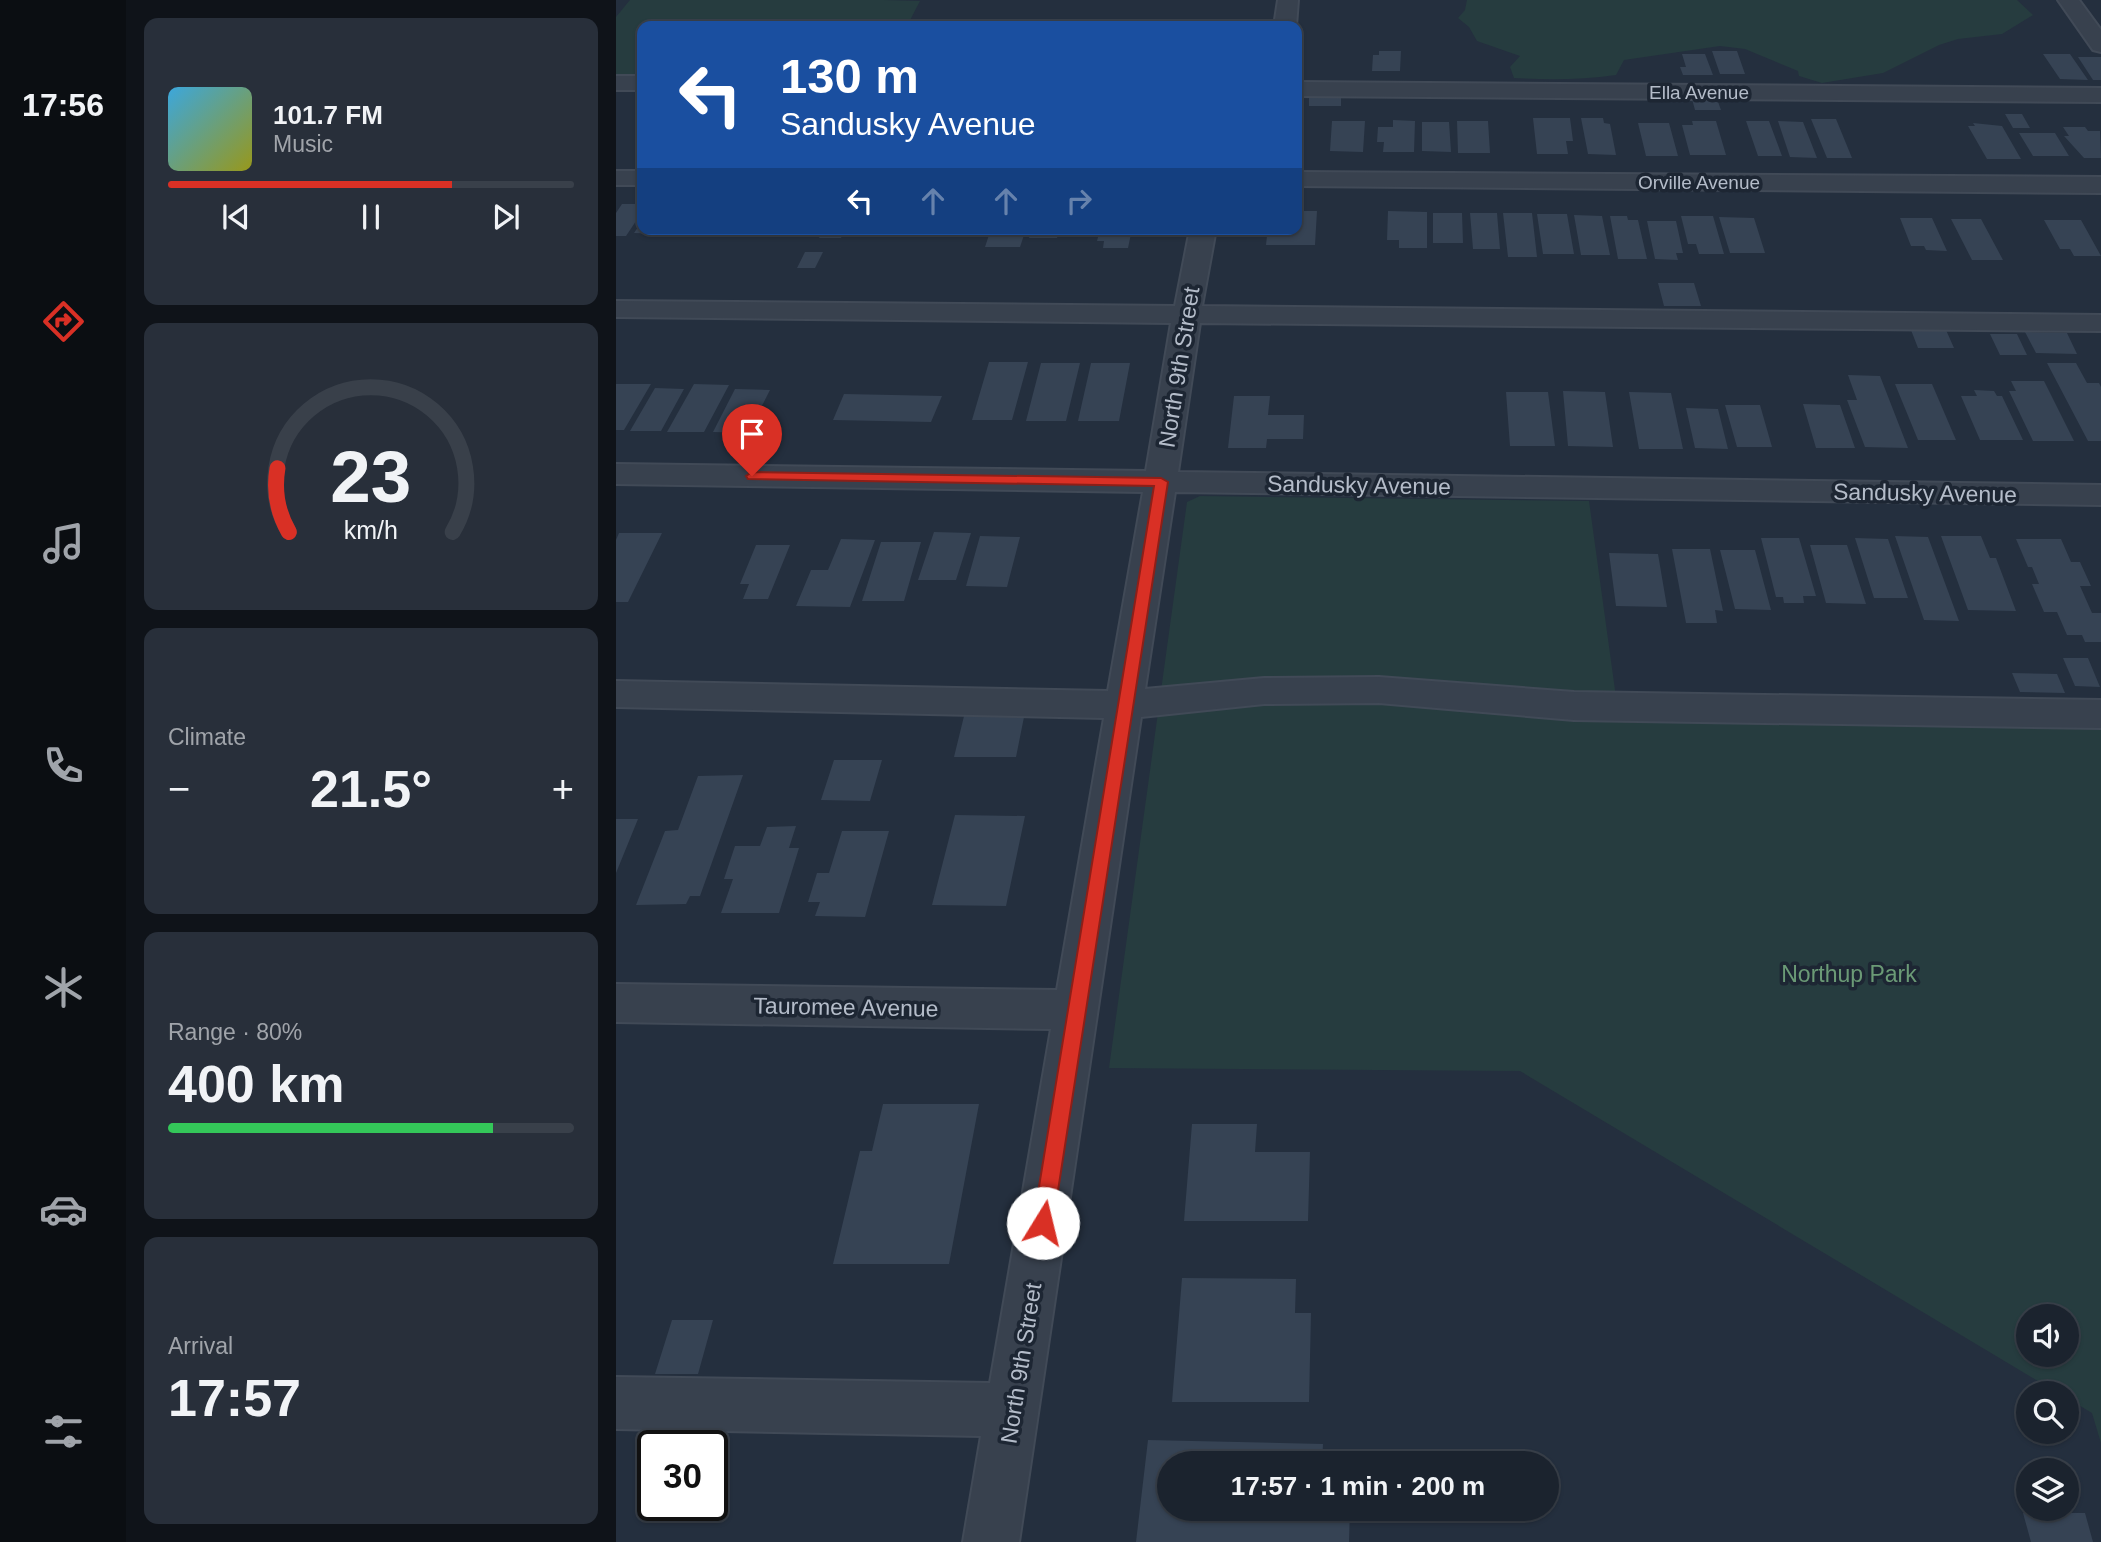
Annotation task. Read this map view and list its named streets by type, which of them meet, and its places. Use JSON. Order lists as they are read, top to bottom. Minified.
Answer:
{"streets":{"street":["Ella Avenue","Orville Avenue","North 9th Street","Sandusky Avenue","Tauromee Avenue"]},"crossings":[["North 9th Street","Sandusky Avenue"],["North 9th Street","Tauromee Avenue"]],"parks":["Northup Park"],"page":{"tabs":"17:56","turn":["130 m","Sandusky Avenue"],"song":["101.7 FM","Music"],"tile":["Climate",["Range · 80%","400 km"],["Arrival","17:57"]],"heat":["−","21.5°","+"],"limit":"30","trip":"17:57 · 1 min · 200 m","gauge":["23","km/h"]}}
